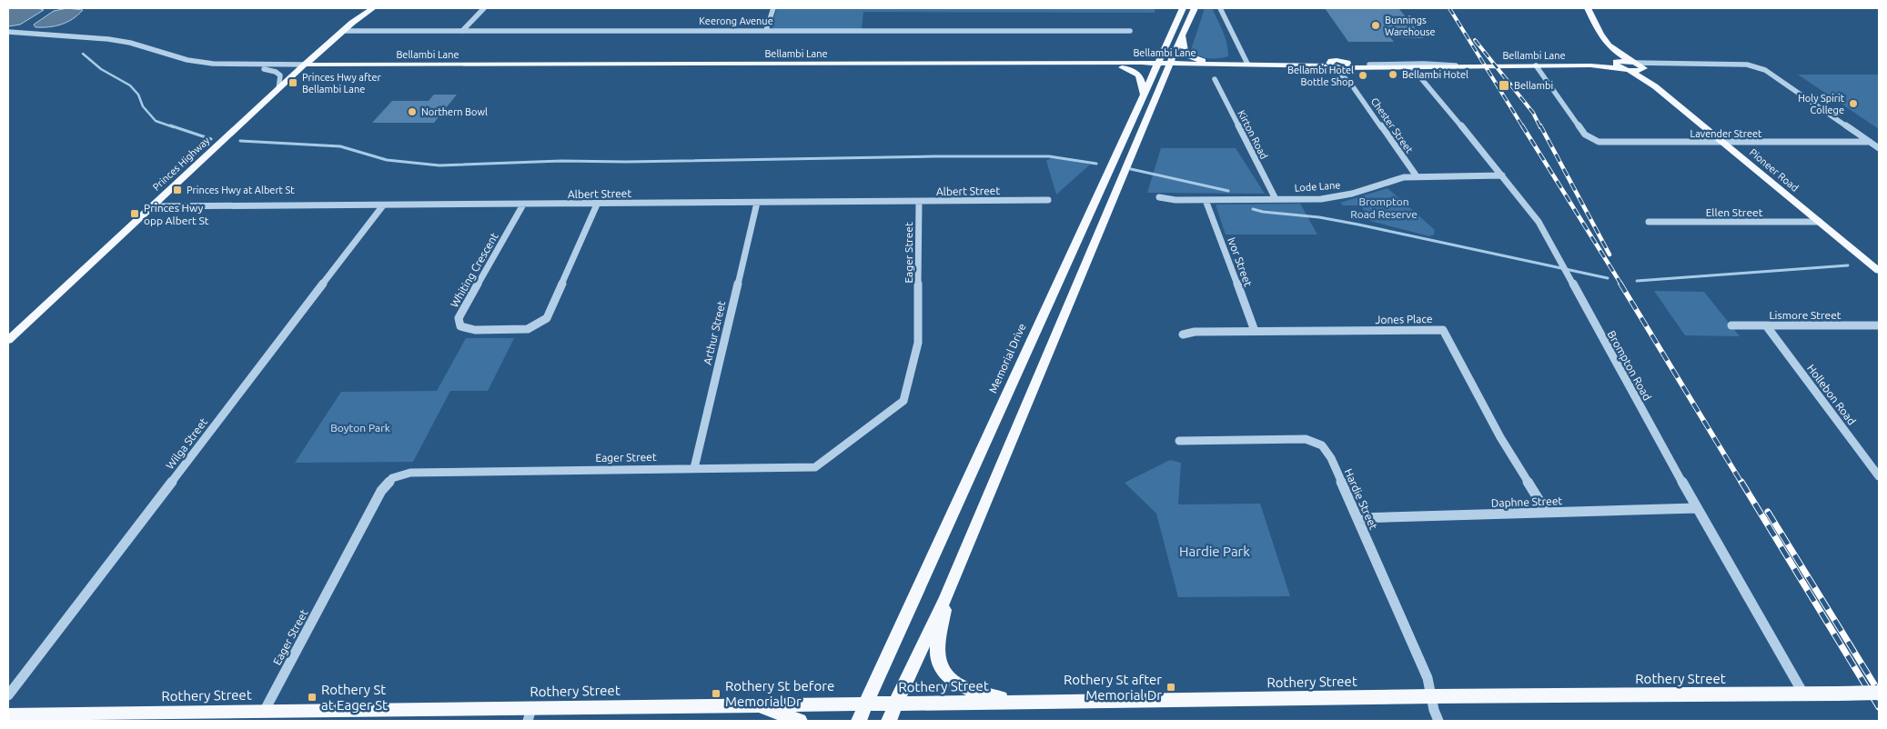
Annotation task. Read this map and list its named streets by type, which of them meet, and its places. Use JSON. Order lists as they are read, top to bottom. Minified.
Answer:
{"streets":{"main road":["Bellambi Lane","Princes Highway","Pioneer Road","Memorial Drive","Rothery Street"],"street":["Keerong Avenue","Chester Street","Lavender Street","Kirton Road","Lode Lane","Albert Street","Ellen Street","Eager Street","Ivor Street","Whiting Crescent","Lismore Street","Jones Place","Arthur Street","Brompton Road","Hollebon Road","Wilga Street","Hardie Street","Daphne Street"]},"crossings":[["Keerong Avenue","Princes Highway"],["Bellambi Lane","Lavender Street"],["Bellambi Lane","Princes Highway"],["Bellambi Lane","Pioneer Road"],["Bellambi Lane","Memorial Drive"],["Bellambi Lane","Brompton Road"],["Chester Street","Lode Lane"],["Lavender Street","Pioneer Road"],["Kirton Road","Lode Lane"],["Princes Highway","Albert Street"],["Pioneer Road","Ellen Street"],["Lode Lane","Ivor Street"],["Lode Lane","Brompton Road"],["Albert Street","Eager Street"],["Albert Street","Whiting Crescent"],["Albert Street","Arthur Street"],["Albert Street","Wilga Street"],["Eager Street","Arthur Street"],["Eager Street","Rothery Street"],["Ivor Street","Jones Place"],["Lismore Street","Hollebon Road"],["Jones Place","Daphne Street"],["Memorial Drive","Rothery Street"],["Brompton Road","Daphne Street"],["Brompton Road","Rothery Street"],["Hardie Street","Daphne Street"],["Hardie Street","Rothery Street"]],"parks":["Brompton Road Reserve","Boyton Park","Hardie Park"],"places":{"other":["Bunnings Warehouse","Bellambi Hotel","Bellambi Hotel Bottle Shop","Holy Spirit College","Northern Bowl"],"transit":["Princes Hwy after Bellambi Lane","Bellambi","Princes Hwy at Albert St","Princes Hwy opp Albert St","Rothery St after Memorial Dr","Rothery St before Memorial Dr","Rothery St at Eager St"]}}
